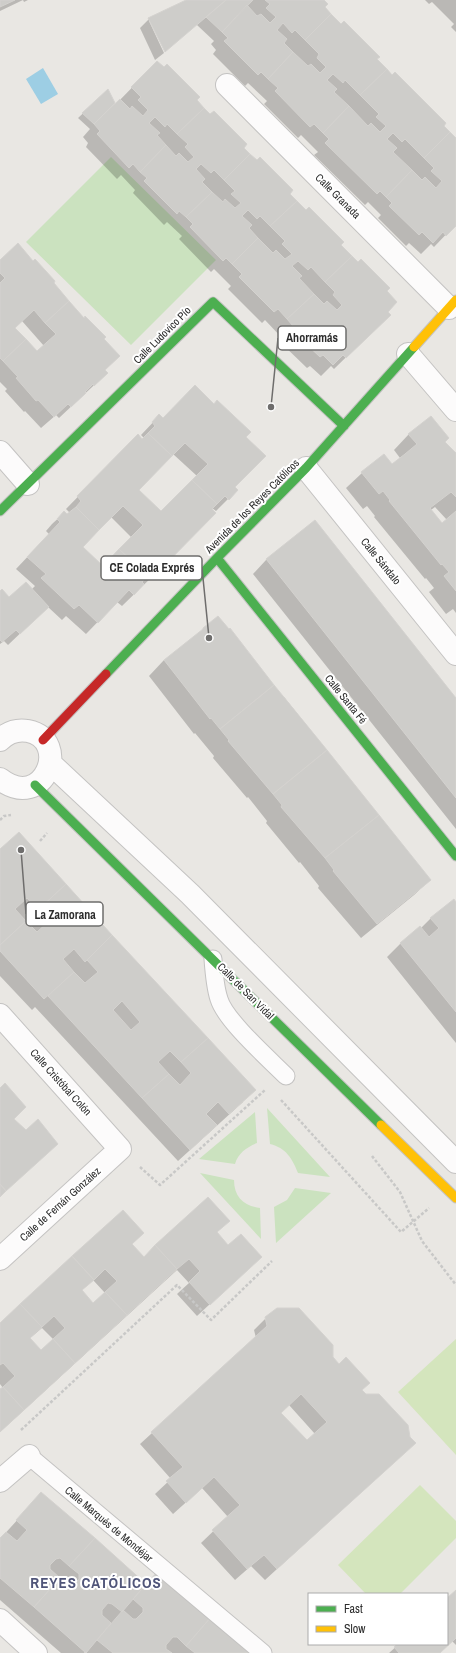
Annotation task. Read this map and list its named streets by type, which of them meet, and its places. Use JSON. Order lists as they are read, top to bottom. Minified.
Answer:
{"streets":{"street":["Calle Granada","Calle Ludovico Pío","Avenida de los Reyes Católicos","Calle Sándalo","Calle Santa Fé","Calle de San Vidal","Calle Cristóbal Colón","Calle de Fernán González"],"lane":["Calle Marqués de Mondéjar"]},"crossings":[["Calle Granada","Avenida de los Reyes Católicos"],["Calle Ludovico Pío","Avenida de los Reyes Católicos"],["Avenida de los Reyes Católicos","Calle Sándalo"],["Avenida de los Reyes Católicos","Calle Santa Fé"],["Calle Cristóbal Colón","Calle de Fernán González"]],"districts":["REYES CATÓLICOS"],"places":["Ahorramás","CE Colada Exprés","La Zamorana"],"legend":["Fast","Slow"]}
